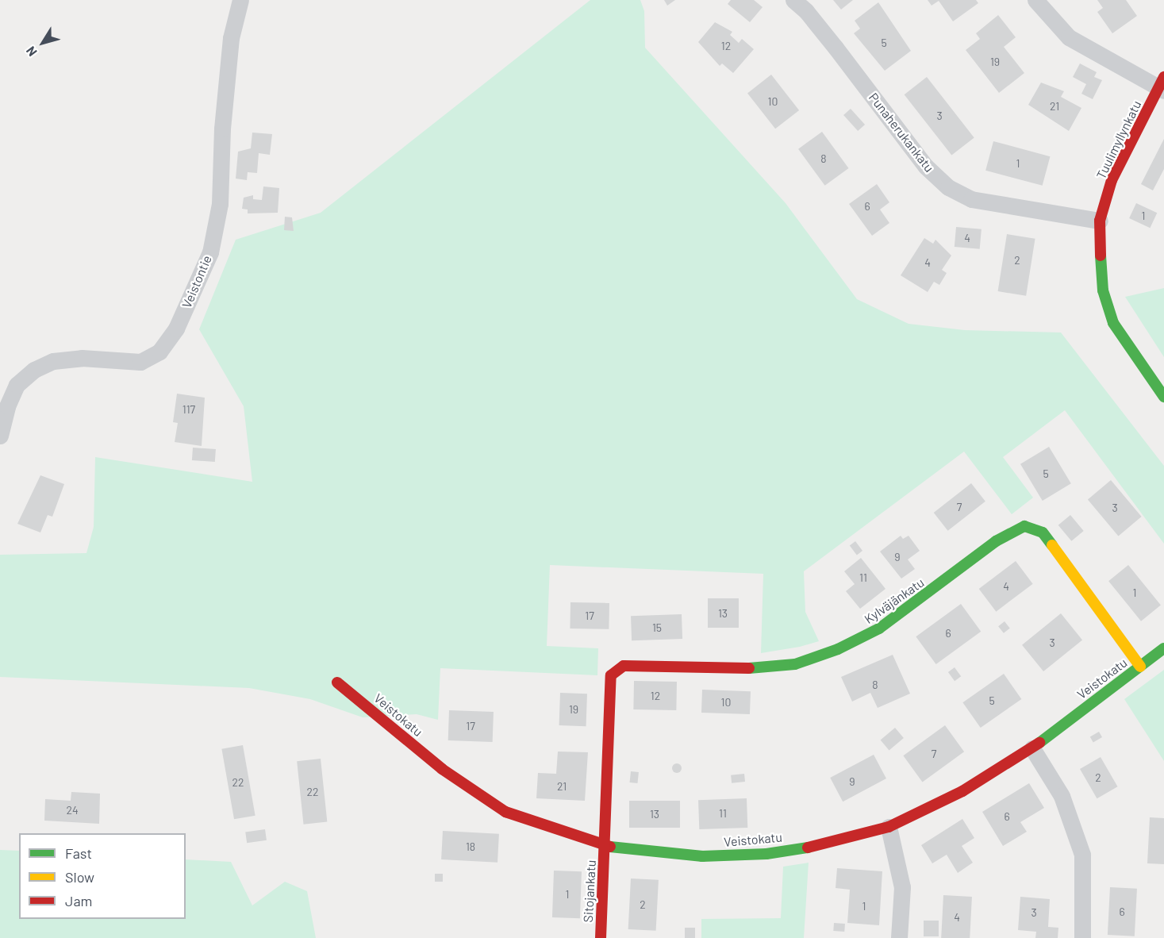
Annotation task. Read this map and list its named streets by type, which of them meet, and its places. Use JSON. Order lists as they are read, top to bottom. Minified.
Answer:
{"streets":{"street":["Punaherukankatu","Tuulimyllynkatu","Veistontie","Kylväjänkatu","Veistokatu","Sitojankatu"]},"crossings":[["Punaherukankatu","Tuulimyllynkatu"],["Kylväjänkatu","Veistokatu"],["Kylväjänkatu","Sitojankatu"],["Veistokatu","Sitojankatu"]],"house_numbers":["5","12","19","10","21","3","8","1","6","1","4","2","4","117","5","7","3","9","11","4","1","13","17","15","6","3","8","12","5","10","19","17","7","2","9","22","21","22","24","11","13","6","18","1","2","1","6","3","4"],"legend":["Fast","Slow","Jam"],"north":"bottom left"}
